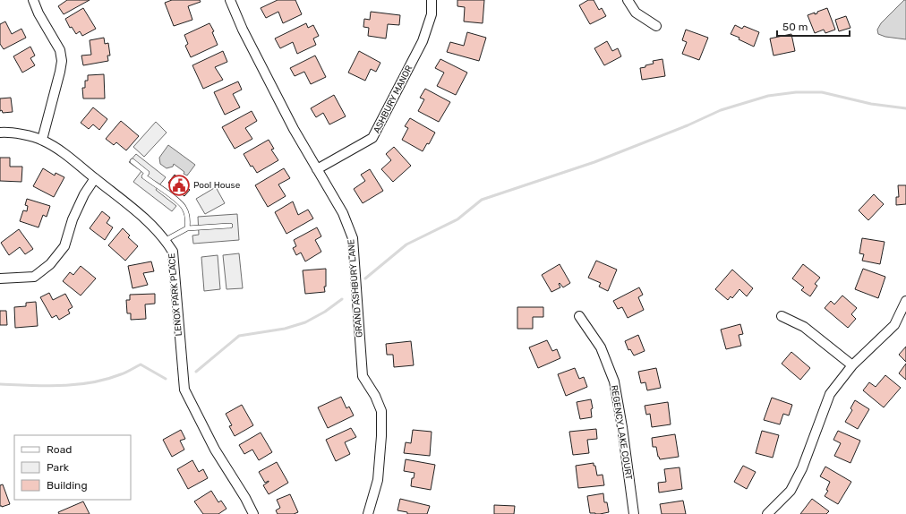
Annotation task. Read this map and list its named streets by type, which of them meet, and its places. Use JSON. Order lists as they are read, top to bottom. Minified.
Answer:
{"streets":{"street":["ASHBURY MANOR","GRAND ASHBURY LANE","LENOX PARK PLACE","REGENCY LAKE COURT"]},"crossings":[["ASHBURY MANOR","GRAND ASHBURY LANE"]],"places":{"public building":["Pool House"]},"legend":["Road","Park","Building"],"scale_bar":"50 m"}
